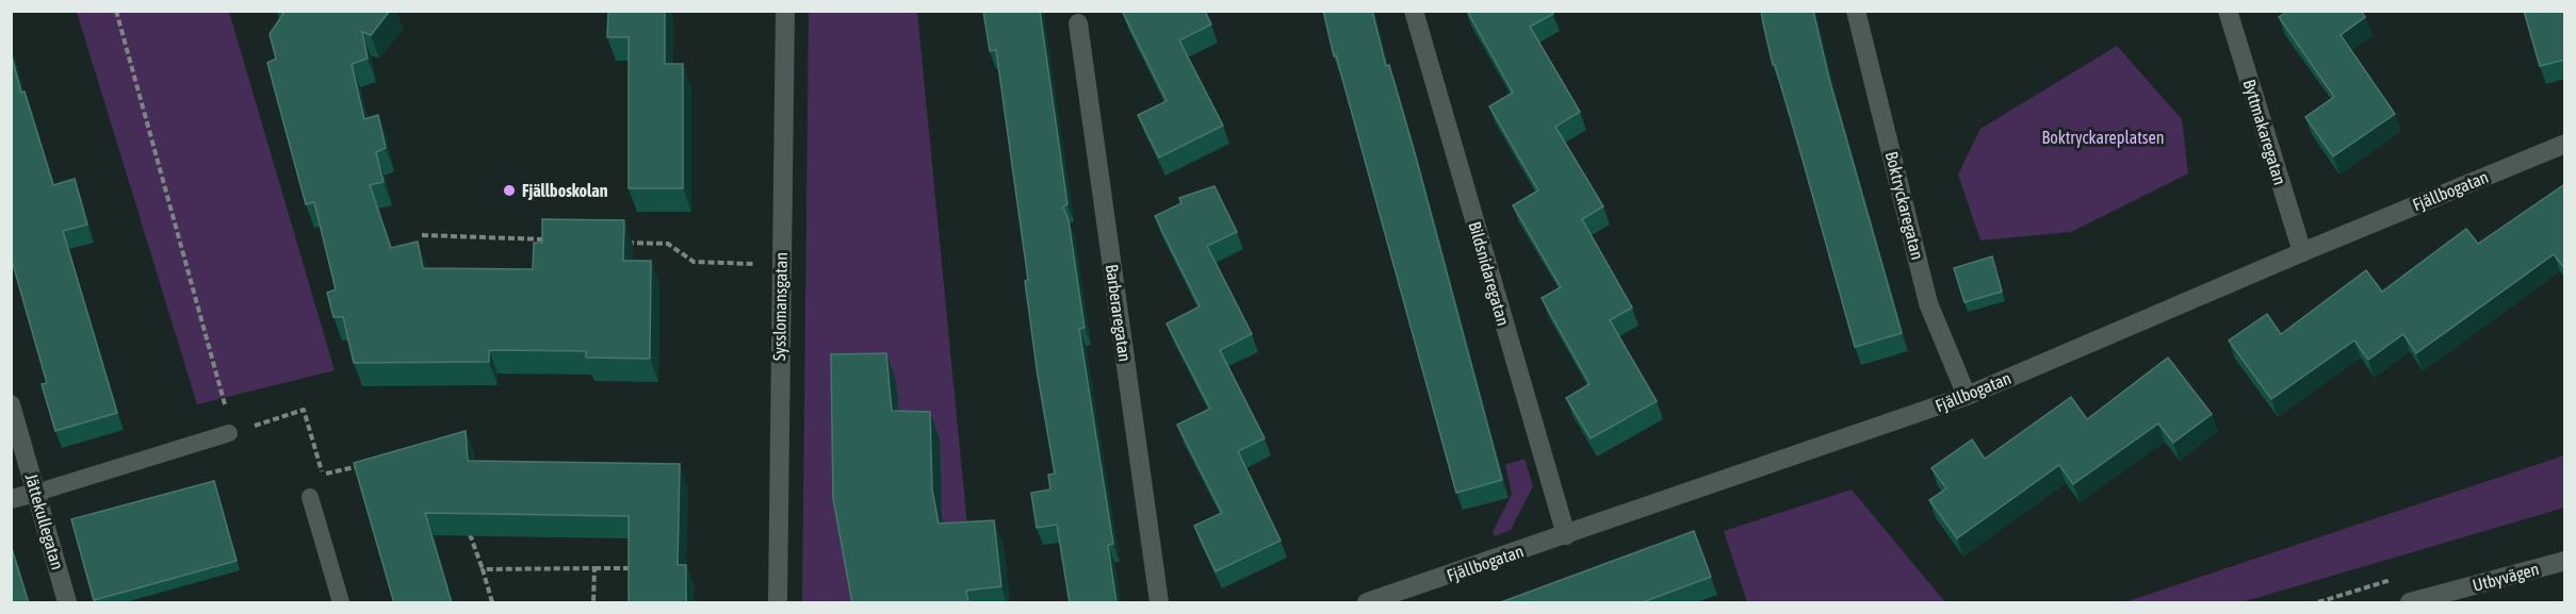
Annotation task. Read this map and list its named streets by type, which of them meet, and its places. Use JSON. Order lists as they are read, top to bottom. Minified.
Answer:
{"streets":{"street":["Byttmakaregatan","Fjällbogatan","Boktryckaregatan","Bildsnidaregatan","Sysslomansgatan","Barberaregatan","Jättekullegatan","Utbyvägen"]},"crossings":[["Byttmakaregatan","Fjällbogatan"],["Fjällbogatan","Boktryckaregatan"],["Fjällbogatan","Bildsnidaregatan"]],"parks":["Boktryckareplatsen"],"places":["Fjällboskolan"]}
